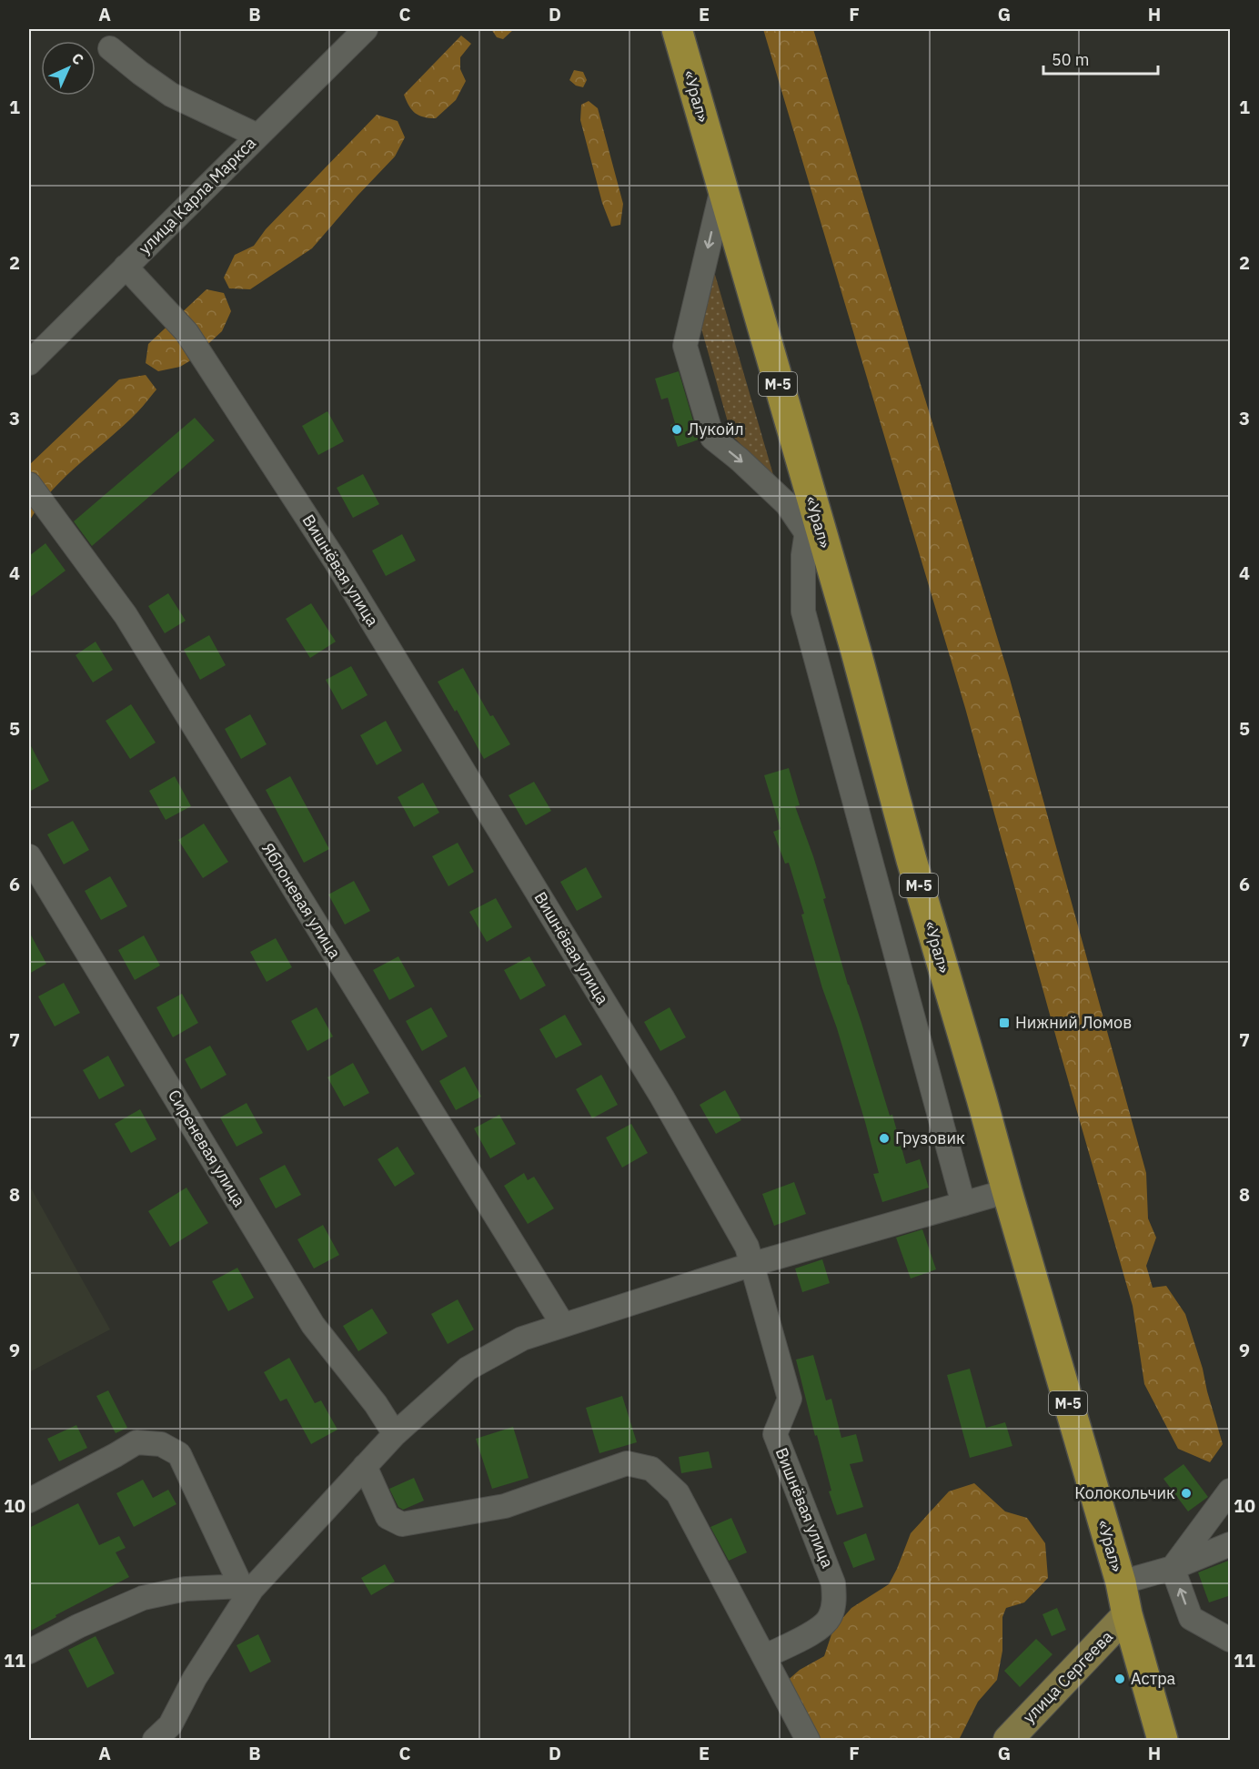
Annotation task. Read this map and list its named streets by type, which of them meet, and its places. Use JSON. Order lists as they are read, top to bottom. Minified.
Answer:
{"streets":{"highway":["«Урал»","М-5"],"main road":["улица Сергеева"],"street":["улица Карла Маркса","Вишнёвая улица","Яблоневая улица","Сиреневая улица"]},"crossings":[["«Урал»","улица Сергеева"],["улица Карла Маркса","Вишнёвая улица"]],"places":{"other":["Лукойл","Грузовик","Колокольчик","Астра"],"transit":["Нижний Ломов"]},"scale_bar":"50 m","north":"top right","grid":{"columns":["A","B","C","D","E","F","G","H"],"rows":["1","2","3","4","5","6","7","8","9","10","11"]}}
